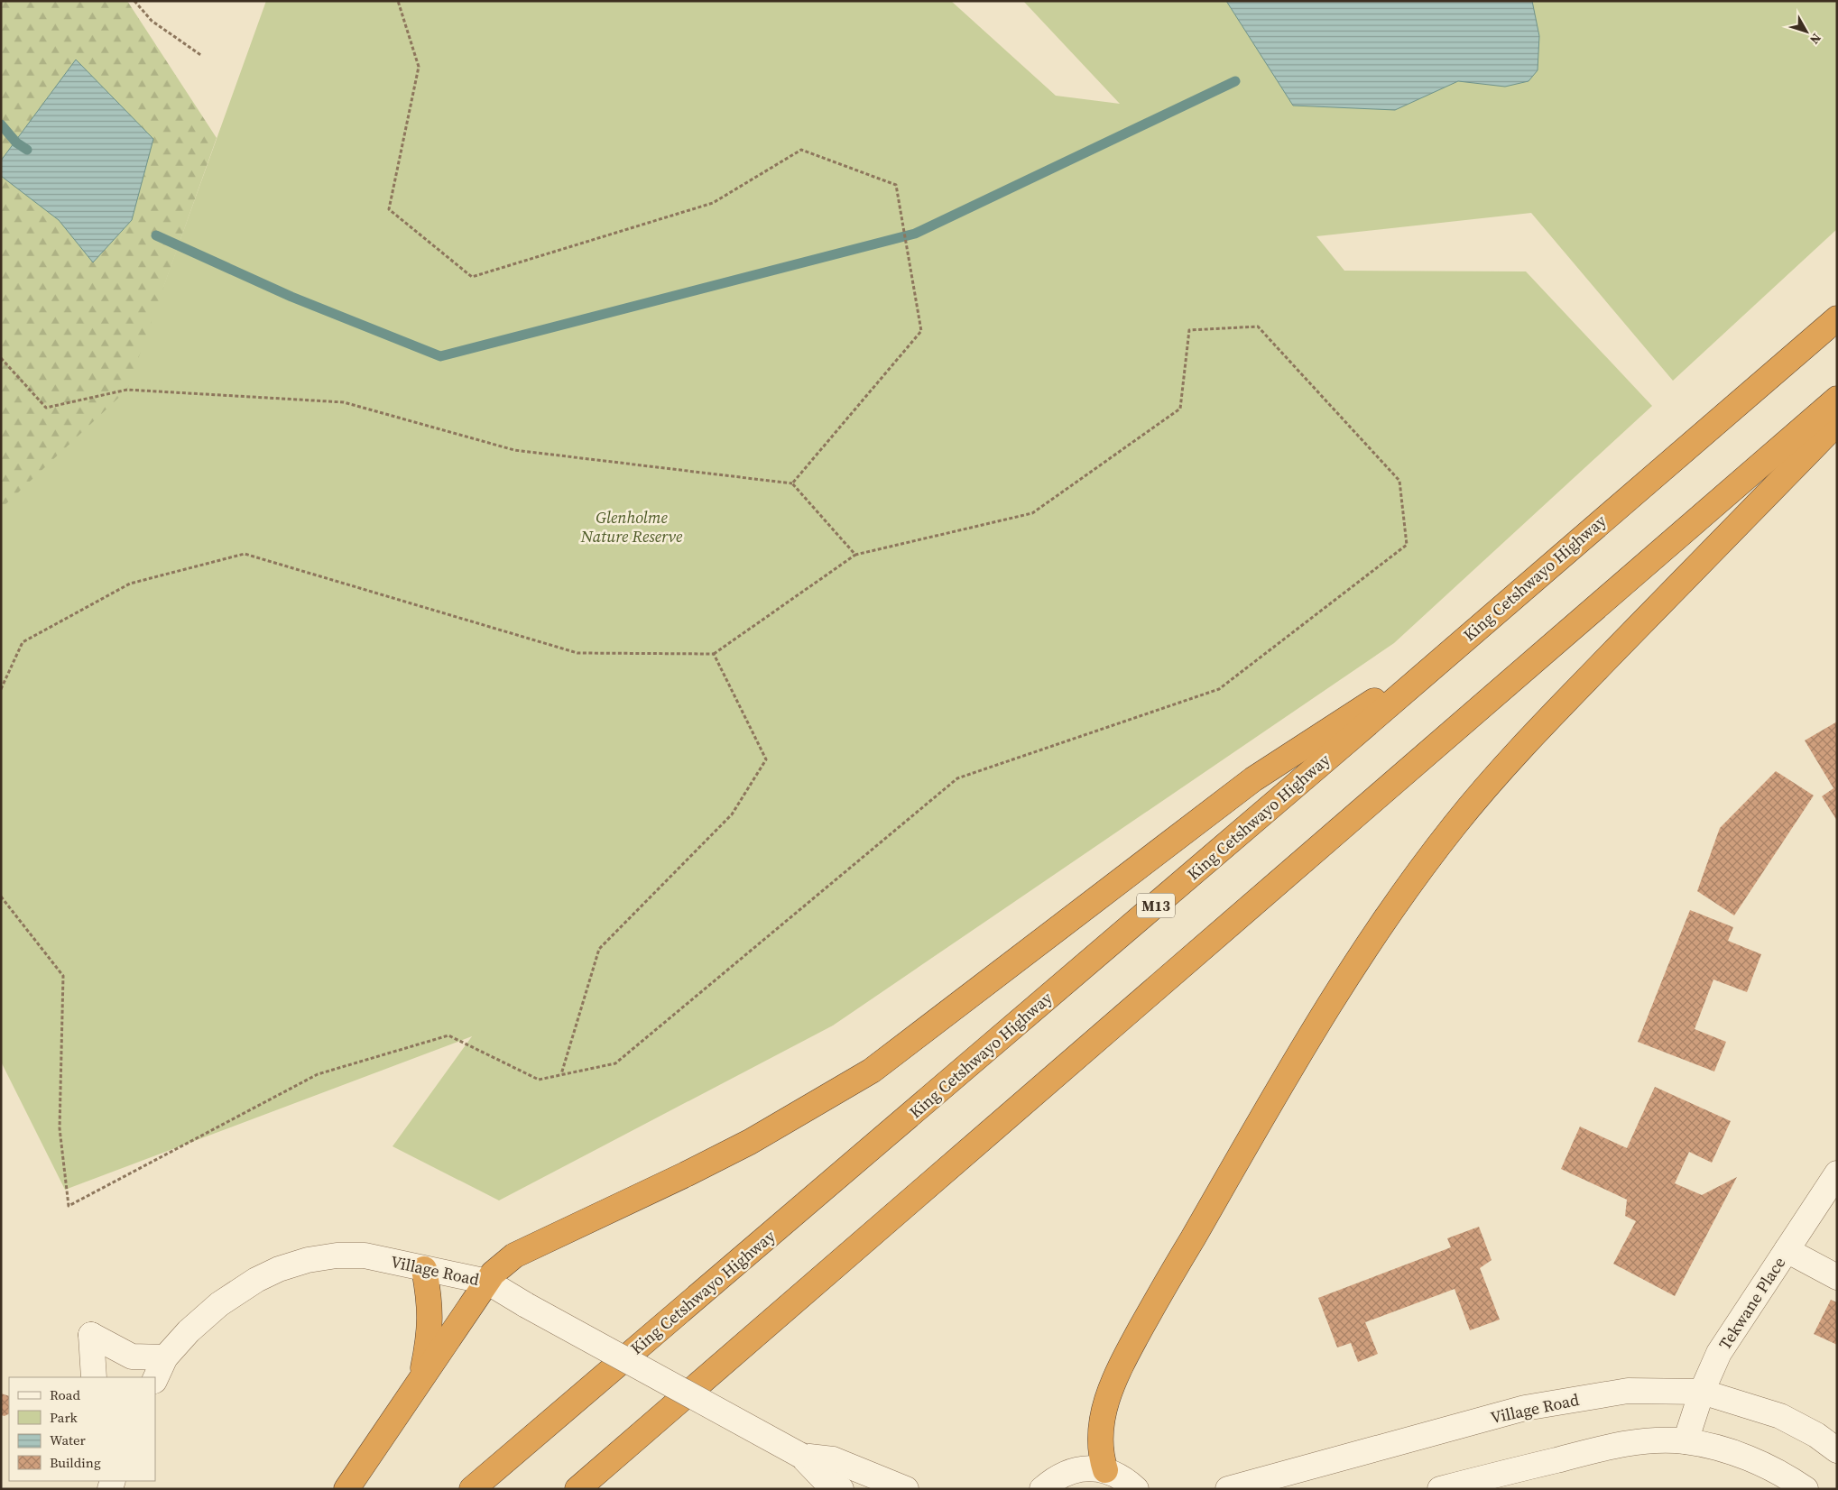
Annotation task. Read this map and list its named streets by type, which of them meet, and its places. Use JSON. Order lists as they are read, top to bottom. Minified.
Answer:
{"streets":{"highway":["King Cetshwayo Highway","M13"],"street":["Village Road","Tekwane Place"]},"crossings":[["Village Road","Tekwane Place"]],"parks":["Glenholme Nature Reserve"],"legend":["Road","Park","Water","Building"],"north":"bottom right"}
